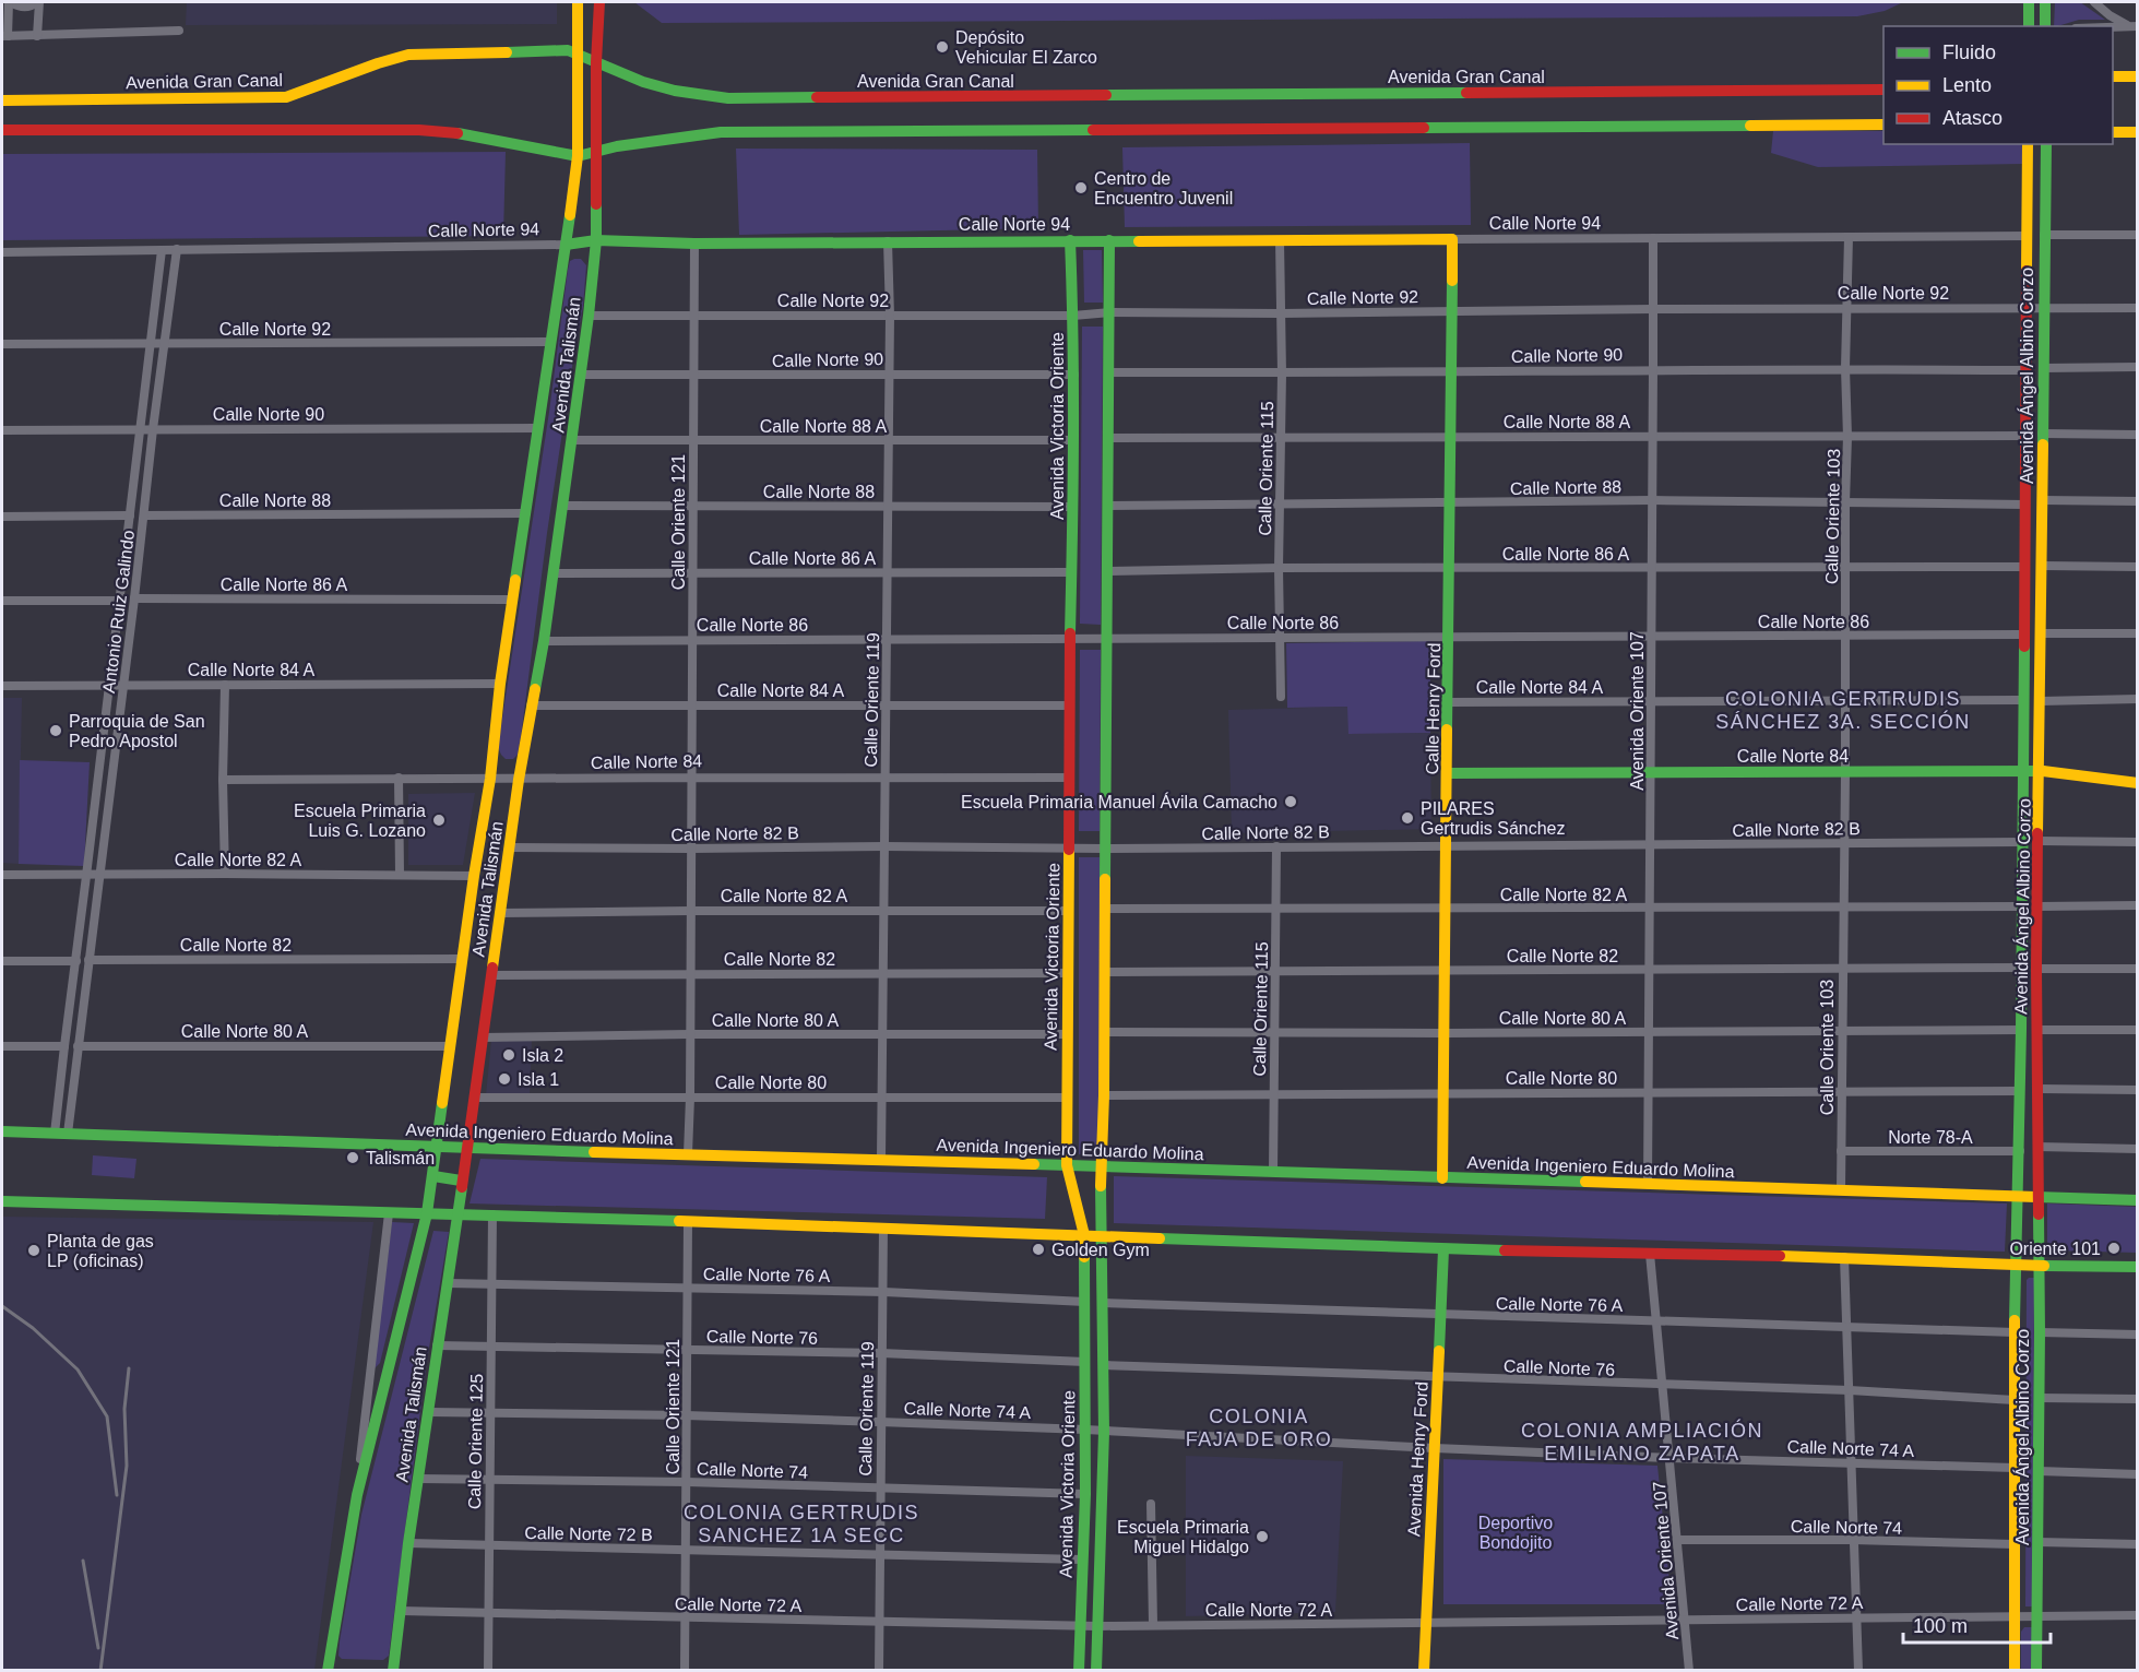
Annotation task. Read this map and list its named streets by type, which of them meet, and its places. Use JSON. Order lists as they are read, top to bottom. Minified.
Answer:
{"streets":{"main road":["Avenida Gran Canal","Calle Norte 94","Avenida Talismán","Avenida Ángel Albino Corzo","Avenida Victoria Oriente","Calle Henry Ford","Calle Norte 84","Avenida Ingeniero Eduardo Molina","Avenida Henry Ford"],"street":["Calle Norte 92","Calle Norte 90","Calle Norte 88 A","Calle Oriente 115","Calle Norte 88","Calle Oriente 103","Calle Oriente 121","Calle Norte 86 A","Antonio Ruiz Galindo","Calle Norte 86","Calle Norte 84 A","Calle Oriente 119","Avenida Oriente 107","Calle Norte 82 B","Calle Norte 82 A","Calle Norte 82","Calle Norte 80 A","Calle Norte 80","Norte 78-A","Calle Norte 76 A","Calle Norte 76","Calle Norte 74 A","Calle Oriente 125","Calle Norte 74","Calle Norte 72 B","Calle Norte 72 A"]},"crossings":[["Avenida Gran Canal","Avenida Talismán"],["Calle Norte 94","Avenida Talismán"],["Calle Norte 94","Avenida Ángel Albino Corzo"],["Calle Norte 94","Avenida Victoria Oriente"],["Calle Norte 94","Calle Oriente 115"],["Calle Norte 94","Calle Oriente 103"],["Calle Norte 94","Calle Oriente 121"],["Calle Norte 94","Antonio Ruiz Galindo"],["Calle Norte 94","Calle Oriente 119"],["Calle Norte 94","Calle Henry Ford"],["Calle Norte 94","Avenida Oriente 107"],["Calle Norte 92","Avenida Talismán"],["Calle Norte 92","Avenida Ángel Albino Corzo"],["Calle Norte 92","Avenida Victoria Oriente"],["Calle Norte 92","Calle Oriente 115"],["Calle Norte 92","Calle Oriente 103"],["Calle Norte 92","Calle Oriente 121"],["Calle Norte 92","Antonio Ruiz Galindo"],["Calle Norte 92","Calle Oriente 119"],["Calle Norte 92","Calle Henry Ford"],["Calle Norte 92","Avenida Oriente 107"],["Calle Norte 90","Avenida Talismán"],["Calle Norte 90","Avenida Ángel Albino Corzo"],["Calle Norte 90","Avenida Victoria Oriente"],["Calle Norte 90","Calle Oriente 115"],["Calle Norte 90","Calle Oriente 103"],["Calle Norte 90","Calle Oriente 121"],["Calle Norte 90","Antonio Ruiz Galindo"],["Calle Norte 90","Calle Oriente 119"],["Calle Norte 90","Calle Henry Ford"],["Calle Norte 90","Avenida Oriente 107"],["Avenida Talismán","Calle Norte 88 A"],["Avenida Talismán","Calle Norte 88"],["Avenida Talismán","Calle Norte 86 A"],["Avenida Talismán","Calle Norte 86"],["Avenida Talismán","Calle Norte 84 A"],["Avenida Talismán","Calle Norte 84"],["Avenida Talismán","Calle Norte 82 B"],["Avenida Talismán","Calle Norte 82 A"],["Avenida Talismán","Calle Norte 82"],["Avenida Talismán","Calle Norte 80 A"],["Avenida Talismán","Calle Norte 80"],["Avenida Talismán","Avenida Ingeniero Eduardo Molina"],["Avenida Talismán","Calle Norte 76 A"],["Avenida Talismán","Calle Norte 76"],["Avenida Talismán","Calle Norte 74 A"],["Avenida Talismán","Calle Norte 74"],["Avenida Talismán","Calle Norte 72 B"],["Avenida Talismán","Calle Norte 72 A"],["Avenida Ángel Albino Corzo","Calle Norte 88 A"],["Avenida Ángel Albino Corzo","Calle Norte 88"],["Avenida Ángel Albino Corzo","Calle Norte 86 A"],["Avenida Ángel Albino Corzo","Calle Norte 86"],["Avenida Ángel Albino Corzo","Calle Norte 84 A"],["Avenida Ángel Albino Corzo","Calle Norte 84"],["Avenida Ángel Albino Corzo","Calle Norte 82 B"],["Avenida Ángel Albino Corzo","Calle Norte 82 A"],["Avenida Ángel Albino Corzo","Calle Norte 82"],["Avenida Ángel Albino Corzo","Calle Norte 80 A"],["Avenida Ángel Albino Corzo","Calle Norte 80"],["Avenida Ángel Albino Corzo","Avenida Ingeniero Eduardo Molina"],["Avenida Ángel Albino Corzo","Norte 78-A"],["Avenida Ángel Albino Corzo","Calle Norte 76 A"],["Avenida Ángel Albino Corzo","Calle Norte 76"],["Avenida Ángel Albino Corzo","Calle Norte 74 A"],["Avenida Ángel Albino Corzo","Calle Norte 74"],["Avenida Ángel Albino Corzo","Calle Norte 72 A"],["Calle Norte 88 A","Avenida Victoria Oriente"],["Calle Norte 88 A","Calle Oriente 115"],["Calle Norte 88 A","Calle Oriente 103"],["Calle Norte 88 A","Calle Oriente 121"],["Calle Norte 88 A","Calle Oriente 119"],["Calle Norte 88 A","Calle Henry Ford"],["Calle Norte 88 A","Avenida Oriente 107"],["Avenida Victoria Oriente","Calle Norte 88"],["Avenida Victoria Oriente","Calle Norte 86 A"],["Avenida Victoria Oriente","Calle Norte 86"],["Avenida Victoria Oriente","Calle Norte 84 A"],["Avenida Victoria Oriente","Calle Norte 84"],["Avenida Victoria Oriente","Calle Norte 82 B"],["Avenida Victoria Oriente","Calle Norte 82 A"],["Avenida Victoria Oriente","Calle Norte 82"],["Avenida Victoria Oriente","Calle Norte 80 A"],["Avenida Victoria Oriente","Calle Norte 80"],["Avenida Victoria Oriente","Avenida Ingeniero Eduardo Molina"],["Avenida Victoria Oriente","Calle Norte 76 A"],["Avenida Victoria Oriente","Calle Norte 76"],["Avenida Victoria Oriente","Calle Norte 74 A"],["Avenida Victoria Oriente","Calle Norte 74"],["Avenida Victoria Oriente","Calle Norte 72 B"],["Avenida Victoria Oriente","Calle Norte 72 A"],["Calle Oriente 115","Calle Norte 88"],["Calle Oriente 115","Calle Norte 86 A"],["Calle Oriente 115","Calle Norte 86"],["Calle Oriente 115","Calle Norte 82 B"],["Calle Oriente 115","Calle Norte 82 A"],["Calle Oriente 115","Calle Norte 82"],["Calle Oriente 115","Calle Norte 80 A"],["Calle Oriente 115","Calle Norte 80"],["Calle Oriente 115","Avenida Ingeniero Eduardo Molina"],["Calle Norte 88","Calle Oriente 103"],["Calle Norte 88","Calle Oriente 121"],["Calle Norte 88","Antonio Ruiz Galindo"],["Calle Norte 88","Calle Oriente 119"],["Calle Norte 88","Calle Henry Ford"],["Calle Norte 88","Avenida Oriente 107"],["Calle Oriente 103","Calle Norte 86 A"],["Calle Oriente 103","Calle Norte 86"],["Calle Oriente 103","Calle Norte 84 A"],["Calle Oriente 103","Calle Norte 84"],["Calle Oriente 103","Calle Norte 82 B"],["Calle Oriente 103","Calle Norte 82 A"],["Calle Oriente 103","Calle Norte 82"],["Calle Oriente 103","Calle Norte 80 A"],["Calle Oriente 103","Calle Norte 80"],["Calle Oriente 103","Avenida Ingeniero Eduardo Molina"],["Calle Oriente 103","Norte 78-A"],["Calle Oriente 121","Calle Norte 86 A"],["Calle Oriente 121","Calle Norte 86"],["Calle Oriente 121","Calle Norte 84 A"],["Calle Oriente 121","Calle Norte 84"],["Calle Oriente 121","Calle Norte 82 B"],["Calle Oriente 121","Calle Norte 82 A"],["Calle Oriente 121","Calle Norte 82"],["Calle Oriente 121","Calle Norte 80 A"],["Calle Oriente 121","Calle Norte 80"],["Calle Oriente 121","Avenida Ingeniero Eduardo Molina"],["Calle Oriente 121","Calle Norte 76 A"],["Calle Oriente 121","Calle Norte 76"],["Calle Oriente 121","Calle Norte 74 A"],["Calle Oriente 121","Calle Norte 74"],["Calle Oriente 121","Calle Norte 72 B"],["Calle Oriente 121","Calle Norte 72 A"],["Calle Norte 86 A","Antonio Ruiz Galindo"],["Calle Norte 86 A","Calle Oriente 119"],["Calle Norte 86 A","Calle Henry Ford"],["Calle Norte 86 A","Avenida Oriente 107"],["Antonio Ruiz Galindo","Calle Norte 84 A"],["Antonio Ruiz Galindo","Calle Norte 82 A"],["Antonio Ruiz Galindo","Calle Norte 82"],["Antonio Ruiz Galindo","Calle Norte 80 A"],["Antonio Ruiz Galindo","Avenida Ingeniero Eduardo Molina"],["Calle Norte 86","Calle Oriente 119"],["Calle Norte 86","Calle Henry Ford"],["Calle Norte 86","Avenida Oriente 107"],["Calle Norte 84 A","Calle Oriente 119"],["Calle Norte 84 A","Calle Henry Ford"],["Calle Norte 84 A","Avenida Oriente 107"],["Calle Oriente 119","Calle Norte 84"],["Calle Oriente 119","Calle Norte 82 B"],["Calle Oriente 119","Calle Norte 82 A"],["Calle Oriente 119","Calle Norte 82"],["Calle Oriente 119","Calle Norte 80 A"],["Calle Oriente 119","Calle Norte 80"],["Calle Oriente 119","Avenida Ingeniero Eduardo Molina"],["Calle Oriente 119","Calle Norte 76 A"],["Calle Oriente 119","Calle Norte 76"],["Calle Oriente 119","Calle Norte 74 A"],["Calle Oriente 119","Calle Norte 74"],["Calle Oriente 119","Calle Norte 72 B"],["Calle Oriente 119","Calle Norte 72 A"],["Calle Henry Ford","Calle Norte 84"],["Calle Henry Ford","Calle Norte 82 B"],["Calle Henry Ford","Calle Norte 82 A"],["Calle Henry Ford","Calle Norte 82"],["Calle Henry Ford","Calle Norte 80 A"],["Calle Henry Ford","Calle Norte 80"],["Calle Henry Ford","Avenida Ingeniero Eduardo Molina"],["Avenida Oriente 107","Calle Norte 84"],["Avenida Oriente 107","Calle Norte 82 B"],["Avenida Oriente 107","Calle Norte 82 A"],["Avenida Oriente 107","Calle Norte 82"],["Avenida Oriente 107","Calle Norte 80 A"],["Avenida Oriente 107","Calle Norte 80"],["Avenida Oriente 107","Avenida Ingeniero Eduardo Molina"],["Avenida Oriente 107","Calle Norte 76 A"],["Avenida Oriente 107","Calle Norte 76"],["Avenida Oriente 107","Calle Norte 74 A"],["Avenida Oriente 107","Calle Norte 74"],["Avenida Oriente 107","Calle Norte 72 A"],["Calle Norte 76 A","Calle Oriente 125"],["Calle Norte 76 A","Avenida Henry Ford"],["Calle Norte 76","Calle Oriente 125"],["Calle Norte 76","Avenida Henry Ford"],["Calle Norte 74 A","Calle Oriente 125"],["Calle Norte 74 A","Avenida Henry Ford"],["Calle Oriente 125","Calle Norte 74"],["Calle Oriente 125","Calle Norte 72 B"],["Calle Oriente 125","Calle Norte 72 A"],["Avenida Henry Ford","Calle Norte 72 A"]],"districts":["COLONIA GERTRUDIS SÁNCHEZ 3A. SECCIÓN","COLONIA FAJA DE ORO","COLONIA AMPLIACIÓN EMILIANO ZAPATA","COLONIA GERTRUDIS SANCHEZ 1A SECC"],"parks":["Deportivo Bondojito"],"places":["Depósito Vehicular El Zarco","Centro de Encuentro Juvenil","Parroquia de San Pedro Apostol","Escuela Primaria Manuel Ávila Camacho","PILARES Gertrudis Sánchez","Escuela Primaria Luis G. Lozano","Isla 2","Isla 1","Talismán","Oriente 101","Golden Gym","Planta de gas LP (oficinas)","Escuela Primaria Miguel Hidalgo"],"legend":["Fluido","Lento","Atasco"],"scale_bar":"100 m"}
